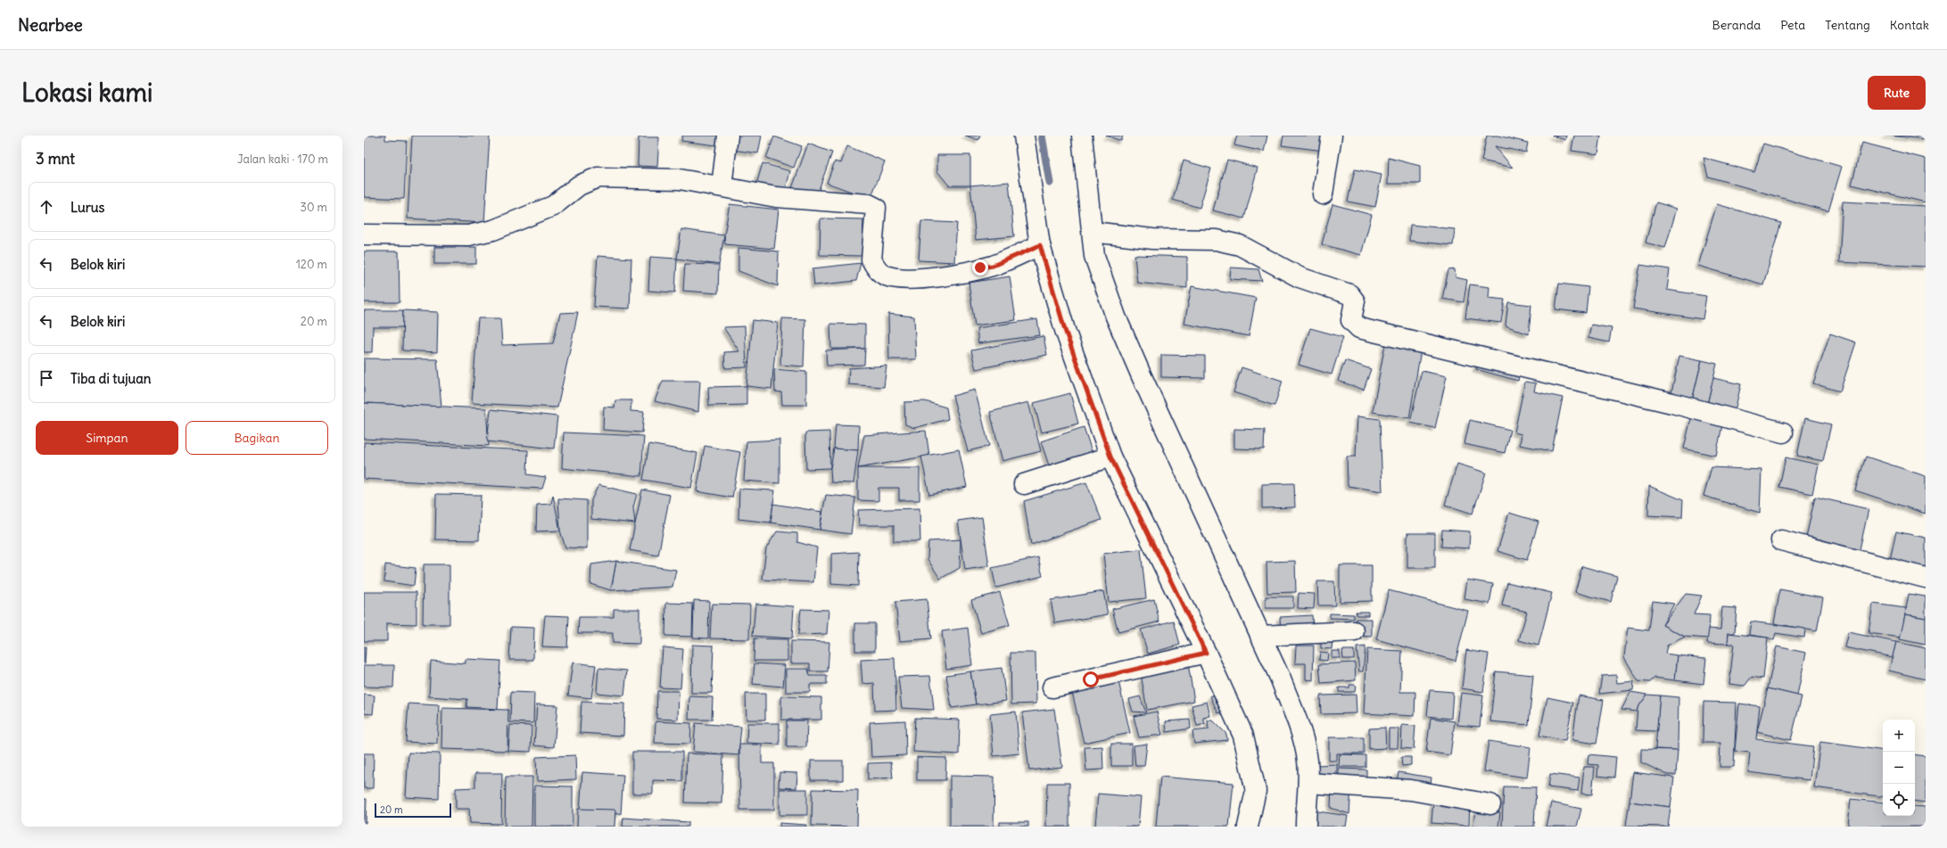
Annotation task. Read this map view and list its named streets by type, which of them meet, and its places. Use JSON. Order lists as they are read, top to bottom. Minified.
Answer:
{"scale_bar":"20 m","page":{"header":"Nearbee","nav":["Beranda","Peta","Tentang","Kontak"],"buttons":["Rute",["Simpan","Bagikan"]],"title":"Lokasi kami","heading":["3 mnt","Jalan kaki · 170 m"],"list":[["Lurus","30 m"],["Belok kiri","120 m"],["Belok kiri","20 m"],"Tiba di tujuan"],"map_buttons":["+","−"],"scale":"20 m"}}
